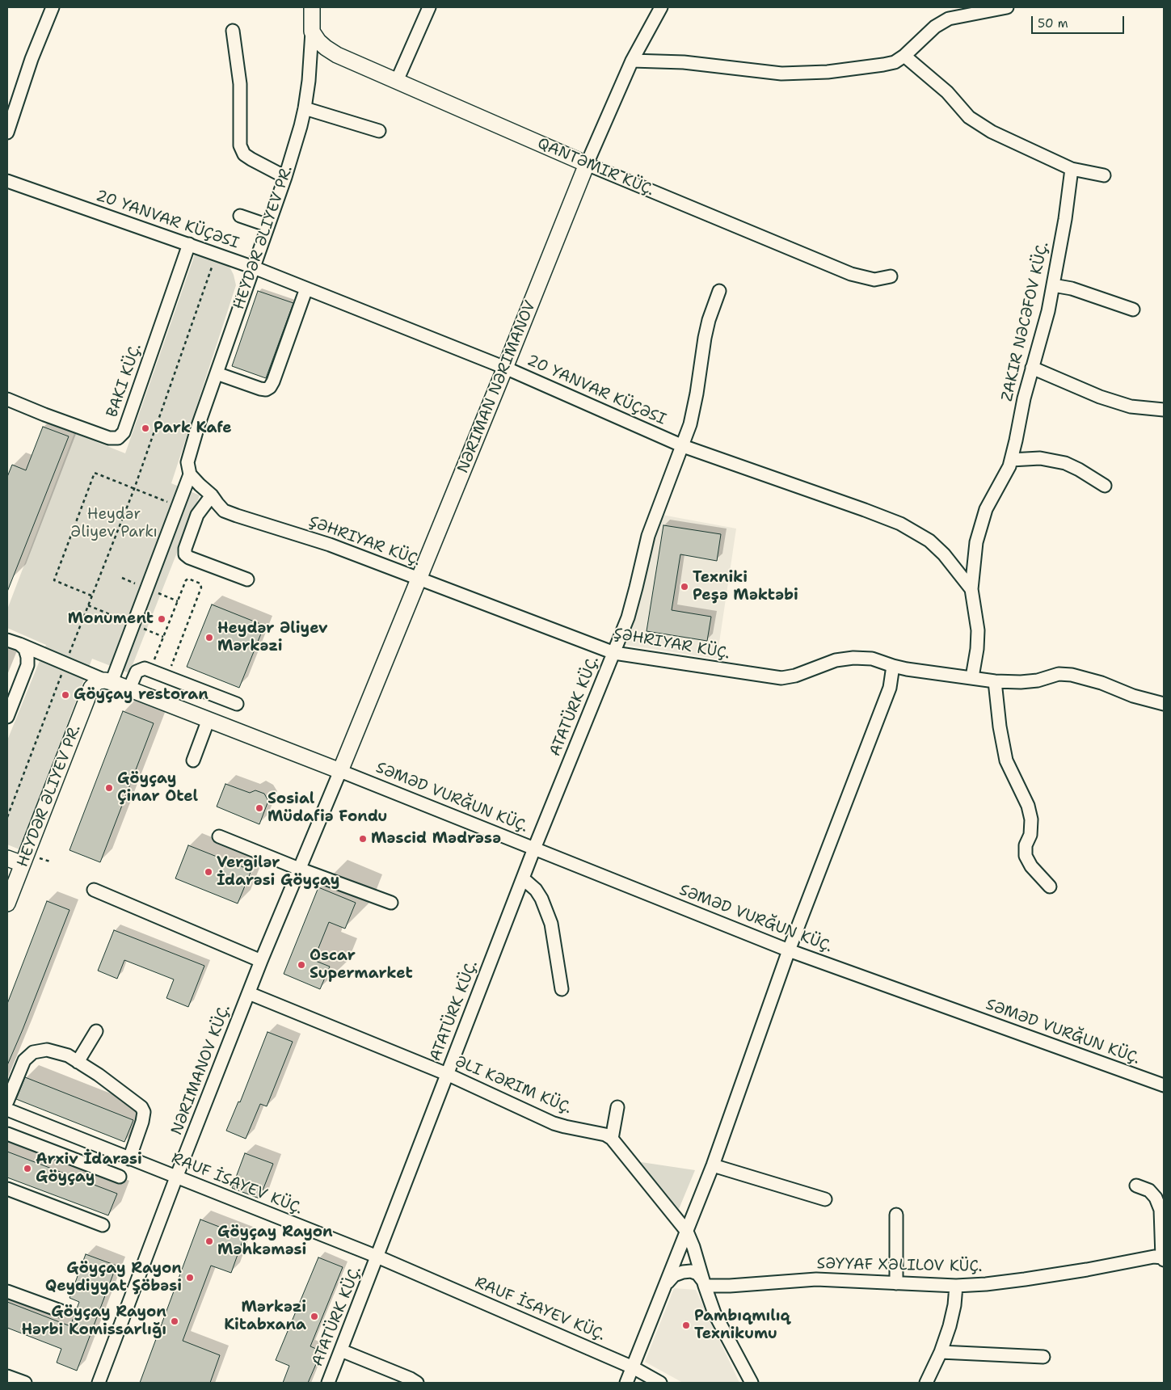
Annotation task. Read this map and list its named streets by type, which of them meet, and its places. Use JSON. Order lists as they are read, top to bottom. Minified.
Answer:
{"streets":{"main road":["QANTƏMIR KÜÇ.","HEYDƏR ƏLIYEV PR.","NƏRIMAN NƏRIMANOV"],"street":["20 YANVAR KÜÇƏSI","ZAKIR NƏCƏFOV KÜÇ.","ŞƏHRIYAR KÜÇ.","ATATÜRK KÜÇ.","SƏMƏD VURĞUN KÜÇ.","NƏRIMANOV KÜÇ.","ƏLI KƏRIM KÜÇ.","RAUF İSAYEV KÜÇ.","SƏYYAF XƏLILOV KÜÇ."]},"crossings":[["QANTƏMIR KÜÇ.","HEYDƏR ƏLIYEV PR."],["QANTƏMIR KÜÇ.","NƏRIMAN NƏRIMANOV"],["20 YANVAR KÜÇƏSI","HEYDƏR ƏLIYEV PR."],["20 YANVAR KÜÇƏSI","ZAKIR NƏCƏFOV KÜÇ."],["20 YANVAR KÜÇƏSI","NƏRIMAN NƏRIMANOV"],["20 YANVAR KÜÇƏSI","ATATÜRK KÜÇ."],["HEYDƏR ƏLIYEV PR.","ŞƏHRIYAR KÜÇ."],["ZAKIR NƏCƏFOV KÜÇ.","ŞƏHRIYAR KÜÇ."],["NƏRIMAN NƏRIMANOV","ŞƏHRIYAR KÜÇ."],["NƏRIMAN NƏRIMANOV","SƏMƏD VURĞUN KÜÇ."],["NƏRIMAN NƏRIMANOV","NƏRIMANOV KÜÇ."],["ŞƏHRIYAR KÜÇ.","ATATÜRK KÜÇ."],["ATATÜRK KÜÇ.","SƏMƏD VURĞUN KÜÇ."],["ATATÜRK KÜÇ.","ƏLI KƏRIM KÜÇ."],["ATATÜRK KÜÇ.","RAUF İSAYEV KÜÇ."],["SƏMƏD VURĞUN KÜÇ.","NƏRIMANOV KÜÇ."],["NƏRIMANOV KÜÇ.","ƏLI KƏRIM KÜÇ."],["NƏRIMANOV KÜÇ.","RAUF İSAYEV KÜÇ."]],"parks":["Heydər Əliyev Parkı"],"places":["Park Kafe","Texniki Peşə Məktəbi","Monument","Heydər Əliyev Mərkəzi","Göyçay restoran","Göyçay Çinar Otel","Sosial Müdafiə Fondu","Məscid Mədrəsə","Vergilər İdarəsi Göyçay","Oscar Supermarket","Arxiv İdarəsi Göyçay","Göyçay Rayon Məhkəməsi","Göyçay Rayon Qeydiyyat Şöbəsi","Mərkəzi Kitabxana","Göyçay Rayon Hərbi Komissarlığı","Pambıqmılıq Texnikumu"],"scale_bar":"50 m"}
